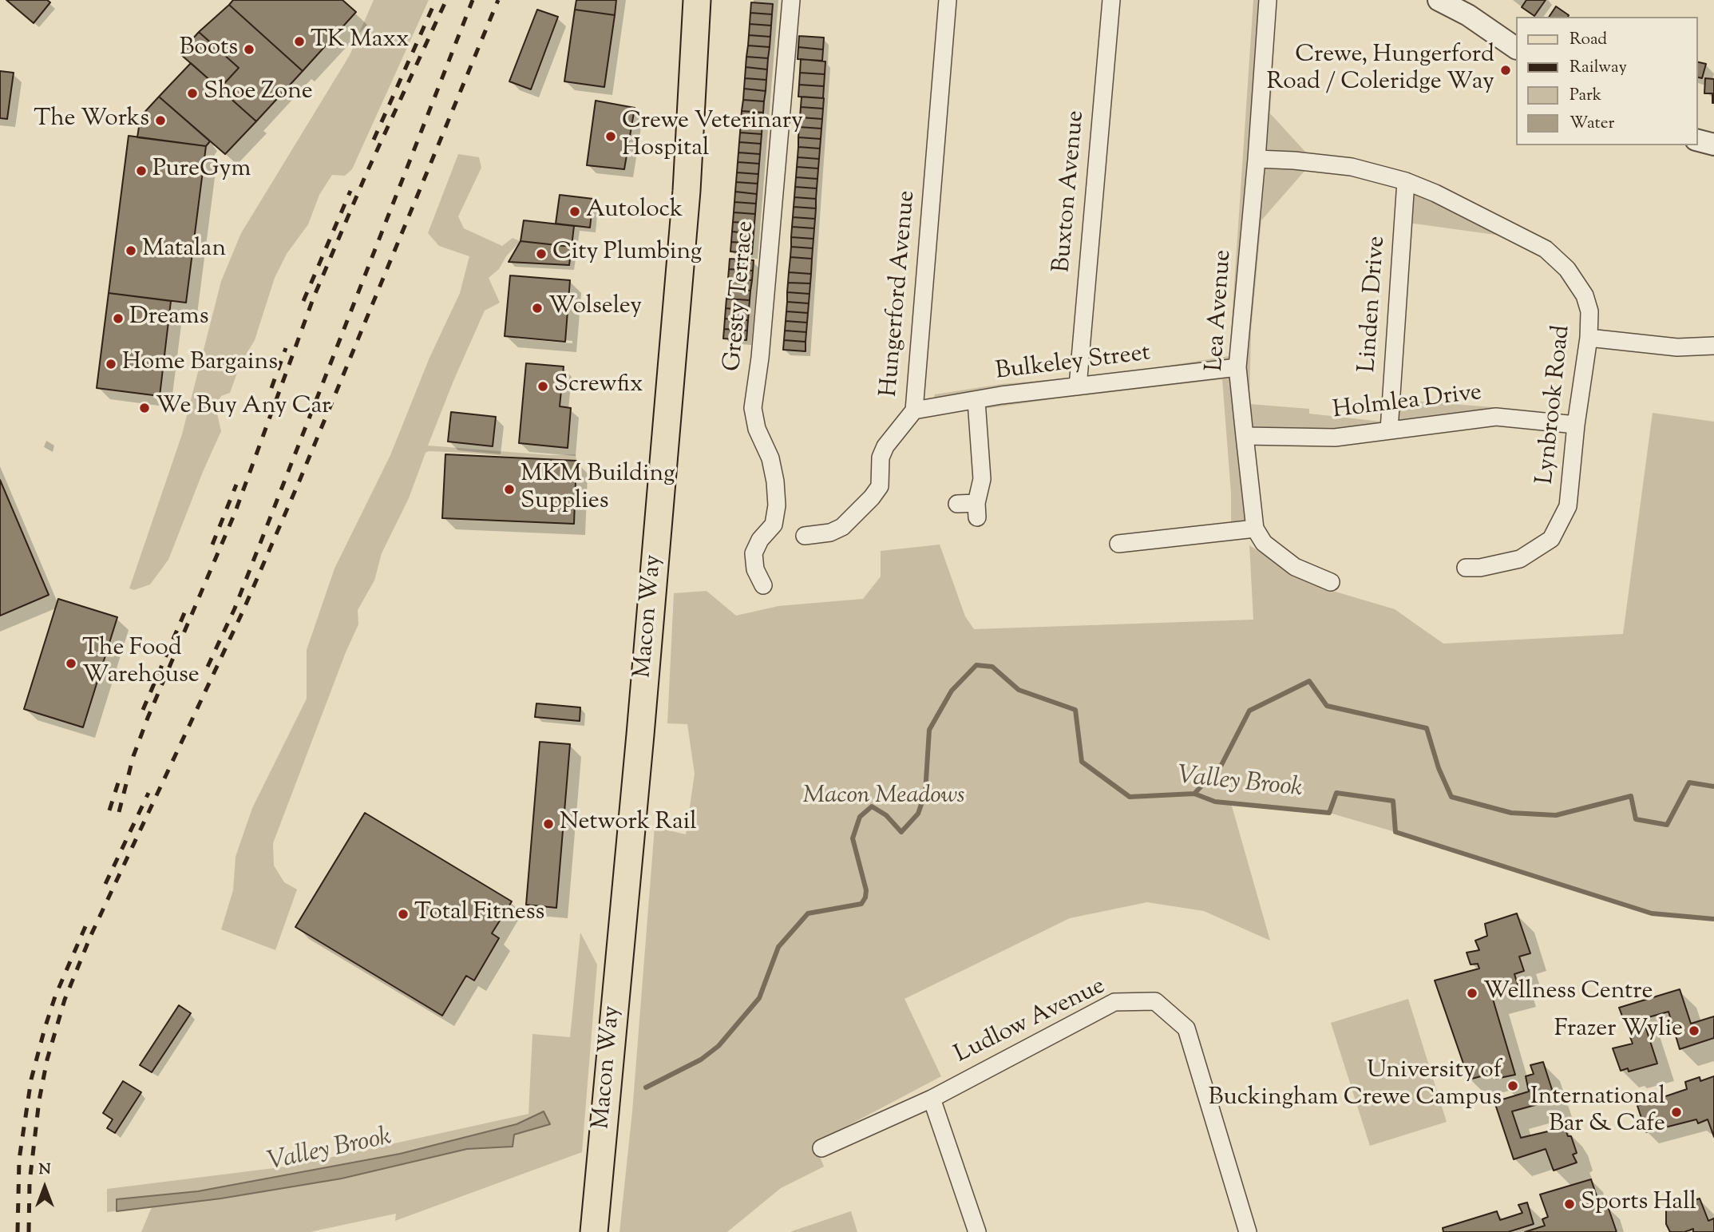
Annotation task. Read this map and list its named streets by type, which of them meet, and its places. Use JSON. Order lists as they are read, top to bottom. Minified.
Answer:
{"streets":{"main road":["Macon Way"],"street":["Buxton Avenue","Hungerford Avenue","Gresty Terrace","Linden Drive","Lea Avenue","Bulkeley Street","Holmlea Drive","Lynbrook Road","Ludlow Avenue"]},"crossings":[["Buxton Avenue","Bulkeley Street"],["Hungerford Avenue","Bulkeley Street"],["Linden Drive","Holmlea Drive"],["Linden Drive","Lynbrook Road"],["Lea Avenue","Bulkeley Street"],["Lea Avenue","Holmlea Drive"],["Lea Avenue","Lynbrook Road"],["Holmlea Drive","Lynbrook Road"]],"water":["Valley Brook"],"parks":["Macon Meadows"],"places":["TK Maxx","Boots","Crewe, Hungerford Road / Coleridge Way","Shoe Zone","The Works","Crewe Veterinary Hospital","PureGym","Autolock","Matalan","City Plumbing","Wolseley","Dreams","Home Bargains","Screwfix","We Buy Any Car","MKM Building Supplies","The Food Warehouse","Network Rail","Total Fitness","Wellness Centre","Frazer Wylie","University of Buckingham Crewe Campus","International Bar & Cafe","Sports Hall"],"legend":["Road","Railway","Park","Water"],"north":"top"}
